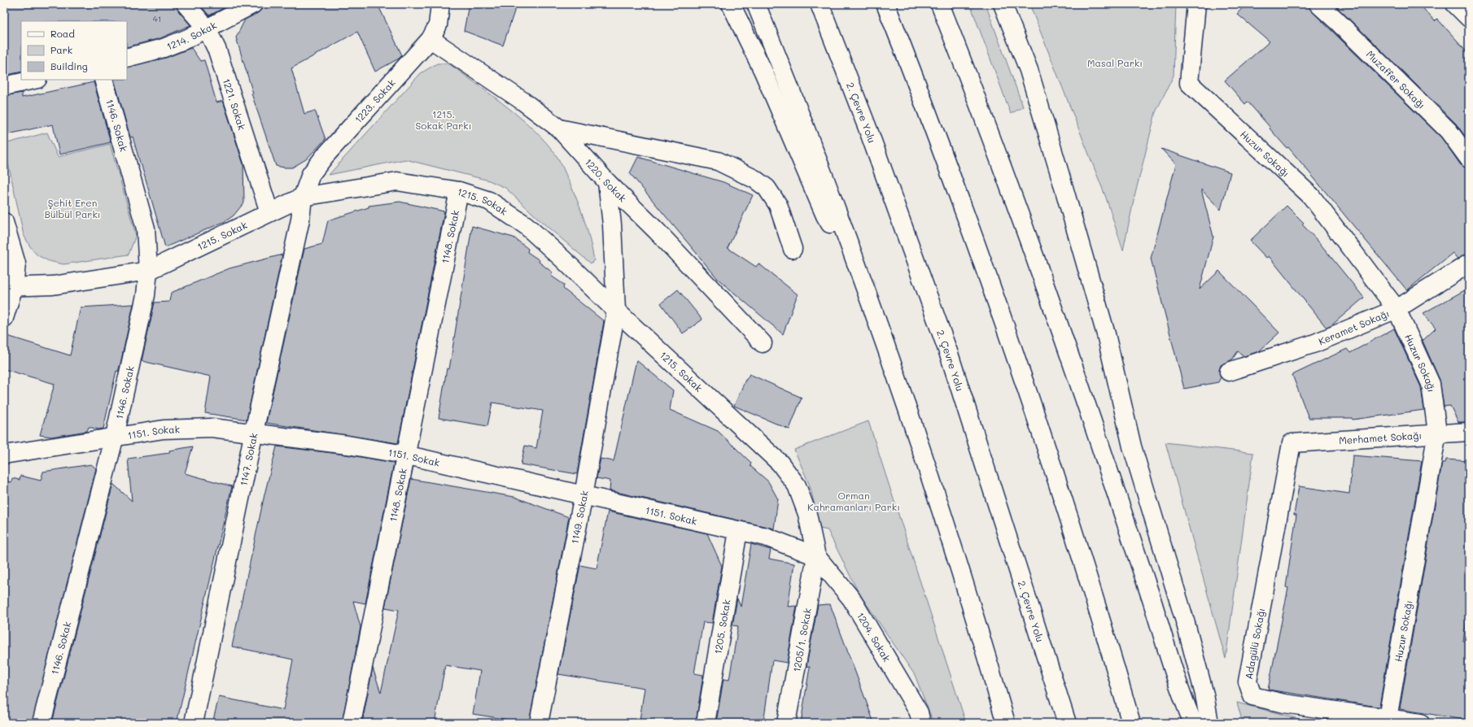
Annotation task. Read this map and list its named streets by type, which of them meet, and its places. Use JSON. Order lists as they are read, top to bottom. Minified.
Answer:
{"streets":{"main road":["1214. Sokak","Muzaffer Sokağı","1223. Sokak","1221. Sokak","2. Çevre Yolu","1146. Sokak","Huzur Sokağı","1220. Sokak","1215. Sokak","1148. Sokak","Keramet Sokağı","1151. Sokak","Merhamet Sokağı","1147. Sokak","1149. Sokak","1205. Sokak","1204. Sokak","1205/1. Sokak","Adagülü Sokağı"]},"crossings":[["1214. Sokak","1221. Sokak"],["1223. Sokak","1220. Sokak"],["1223. Sokak","1215. Sokak"],["1223. Sokak","1147. Sokak"],["1221. Sokak","1215. Sokak"],["1146. Sokak","1215. Sokak"],["1146. Sokak","1151. Sokak"],["Huzur Sokağı","Keramet Sokağı"],["Huzur Sokağı","Merhamet Sokağı"],["Huzur Sokağı","Adagülü Sokağı"],["1220. Sokak","1149. Sokak"],["1215. Sokak","1148. Sokak"],["1215. Sokak","1151. Sokak"],["1215. Sokak","1147. Sokak"],["1215. Sokak","1149. Sokak"],["1215. Sokak","1204. Sokak"],["1215. Sokak","1205/1. Sokak"],["1148. Sokak","1151. Sokak"],["1151. Sokak","1147. Sokak"],["1151. Sokak","1149. Sokak"],["1151. Sokak","1205. Sokak"],["1151. Sokak","1204. Sokak"],["1151. Sokak","1205/1. Sokak"],["Merhamet Sokağı","Adagülü Sokağı"],["1204. Sokak","1205/1. Sokak"]],"parks":["Masal Parkı","1215. Sokak Parkı","Şehit Eren Bülbül Parkı","Orman Kahramanları Parkı"],"house_numbers":["41"],"legend":["Road","Park","Building"]}
